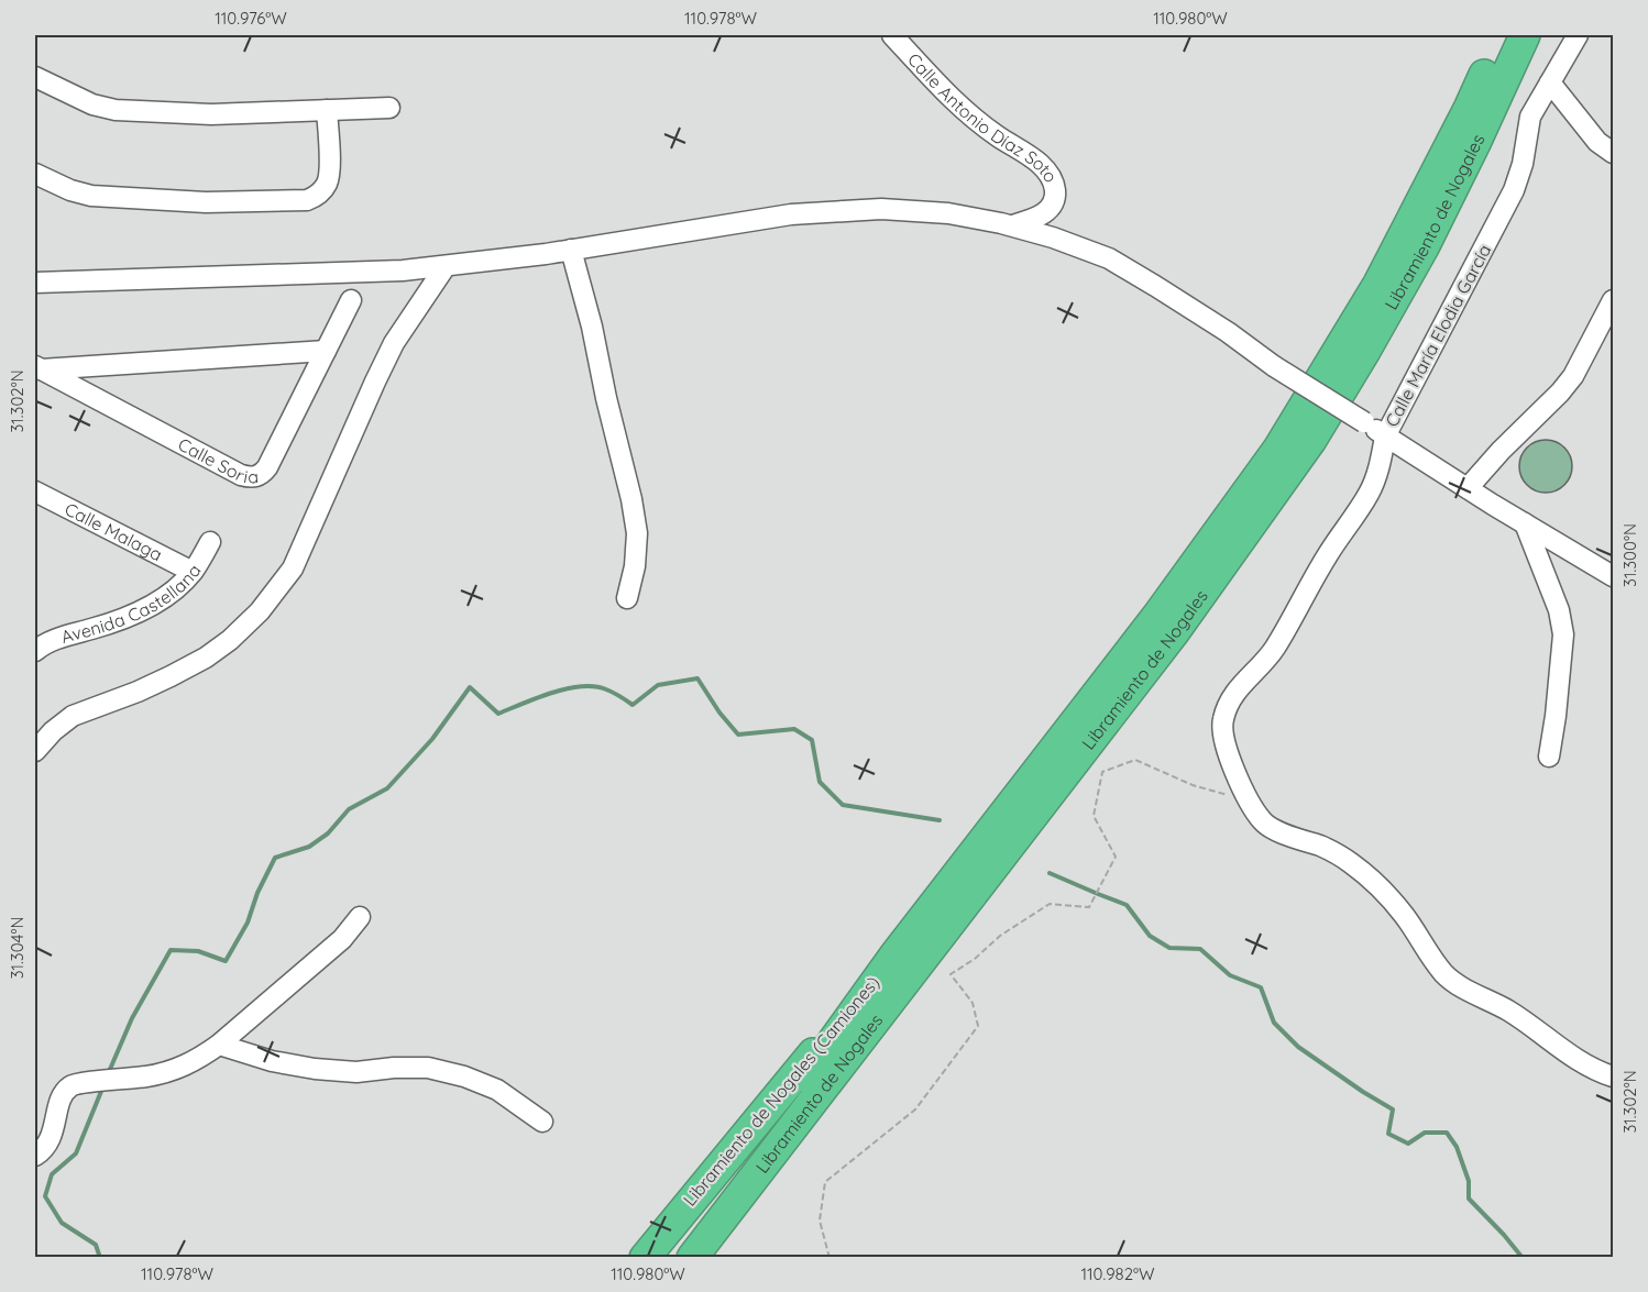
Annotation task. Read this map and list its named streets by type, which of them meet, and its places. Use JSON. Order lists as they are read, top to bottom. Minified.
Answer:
{"streets":{"highway":["Libramiento de Nogales","Libramiento de Nogales (Camiones)"],"street":["Calle Antonio Díaz Soto","Calle María Elodia García","Calle Soria","Calle Malaga","Avenida Castellana"]},"crossings":[["Libramiento de Nogales","Libramiento de Nogales (Camiones)"],["Calle Malaga","Avenida Castellana"]],"coordinates":["110.976°W","110.978°W","110.980°W","31.302°N","31.300°N","31.304°N","110.982°W"]}
